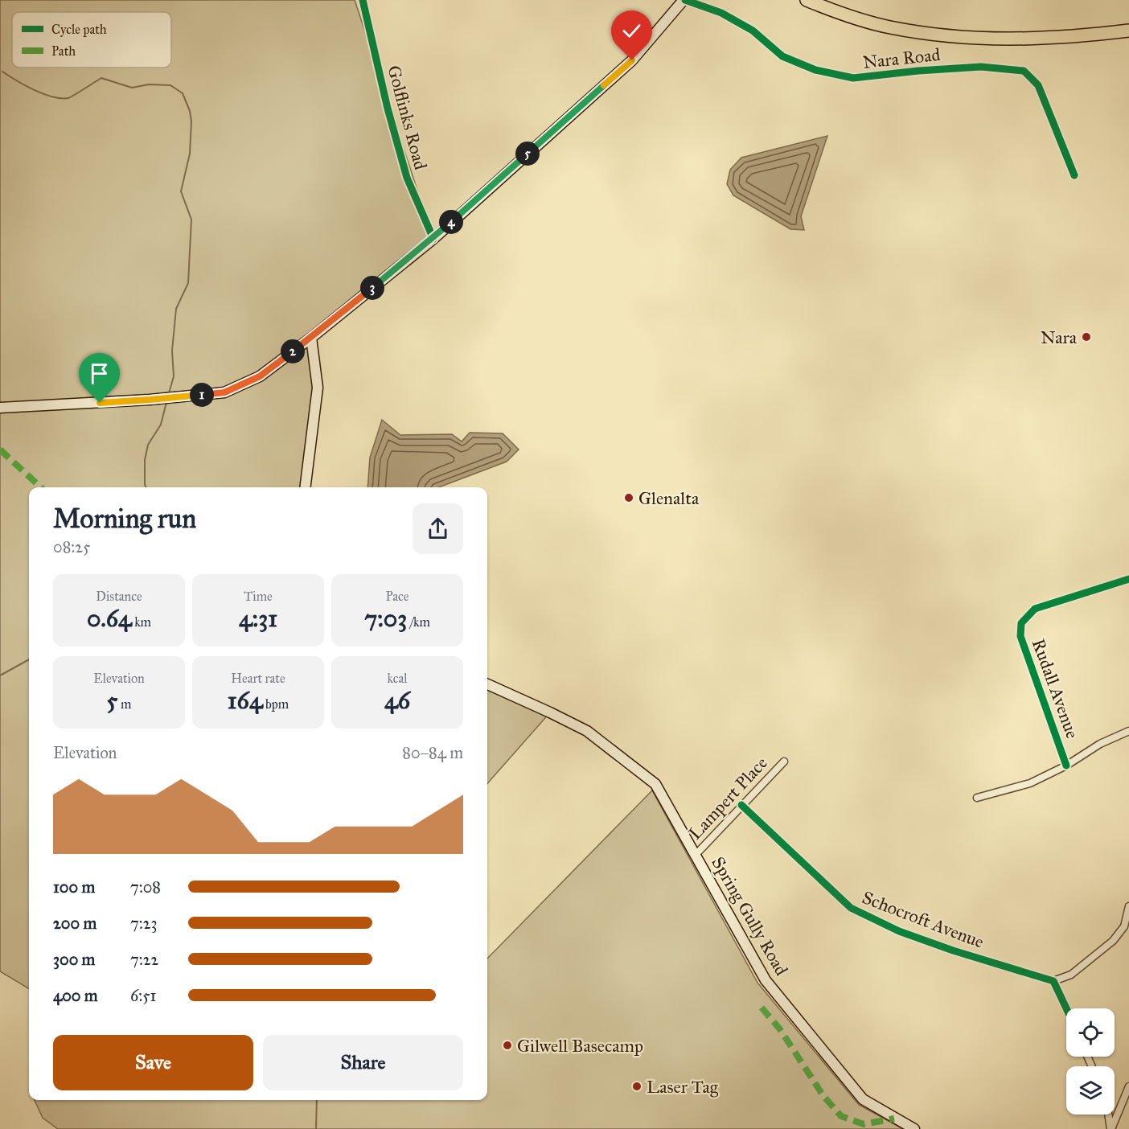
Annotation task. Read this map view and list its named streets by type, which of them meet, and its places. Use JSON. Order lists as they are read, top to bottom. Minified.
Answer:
{"streets":{"main road":["Spring Gully Road"],"street":["Nara Road","Golflinks Road","Rudall Avenue","Lampert Place","Schocroft Avenue"]},"crossings":[["Lampert Place","Spring Gully Road"],["Lampert Place","Schocroft Avenue"]],"places":["Nara","Glenalta","Gilwell Basecamp","Laser Tag"],"legend":["Cycle path","Path"],"page":{"pins":["5","4","3","2","1"],"heading":["Morning run","08:25"],"stats":[["Distance","0.64 km"],["Time","4:31"],["Pace","7:03 /km"],["Elevation","5 m"],["Heart rate","164 bpm"],["kcal","46"]],"chart":["Elevation","80–84 m"],"list":[{"name":"100 m","note":"7:08"},{"name":"200 m","note":"7:23"},{"name":"300 m","note":"7:22"},{"name":"400 m","note":"6:51"}],"buttons":["Save","Share"]}}
